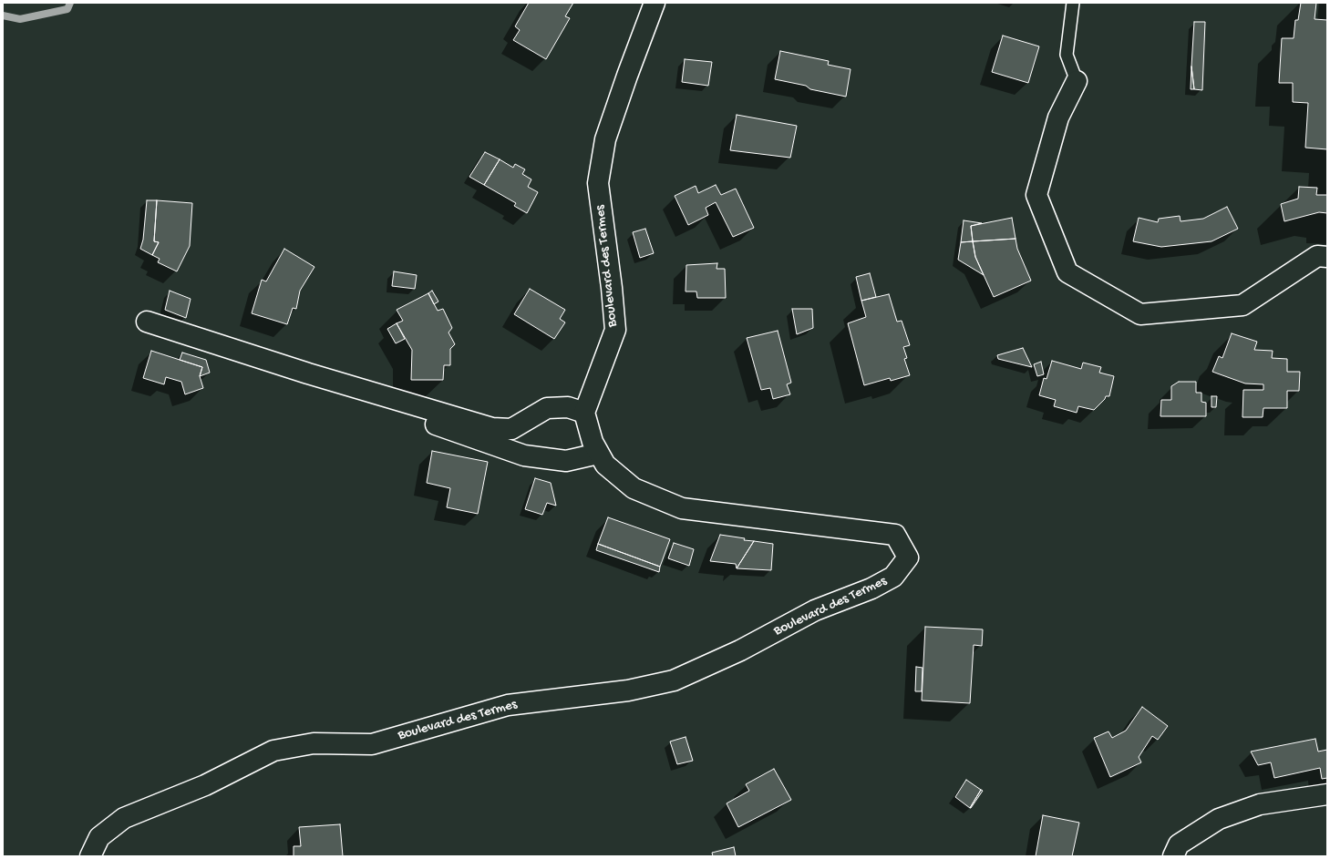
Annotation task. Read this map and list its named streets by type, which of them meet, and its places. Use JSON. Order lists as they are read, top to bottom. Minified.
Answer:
{"streets":{"street":["Boulevard des Termes"]}}
